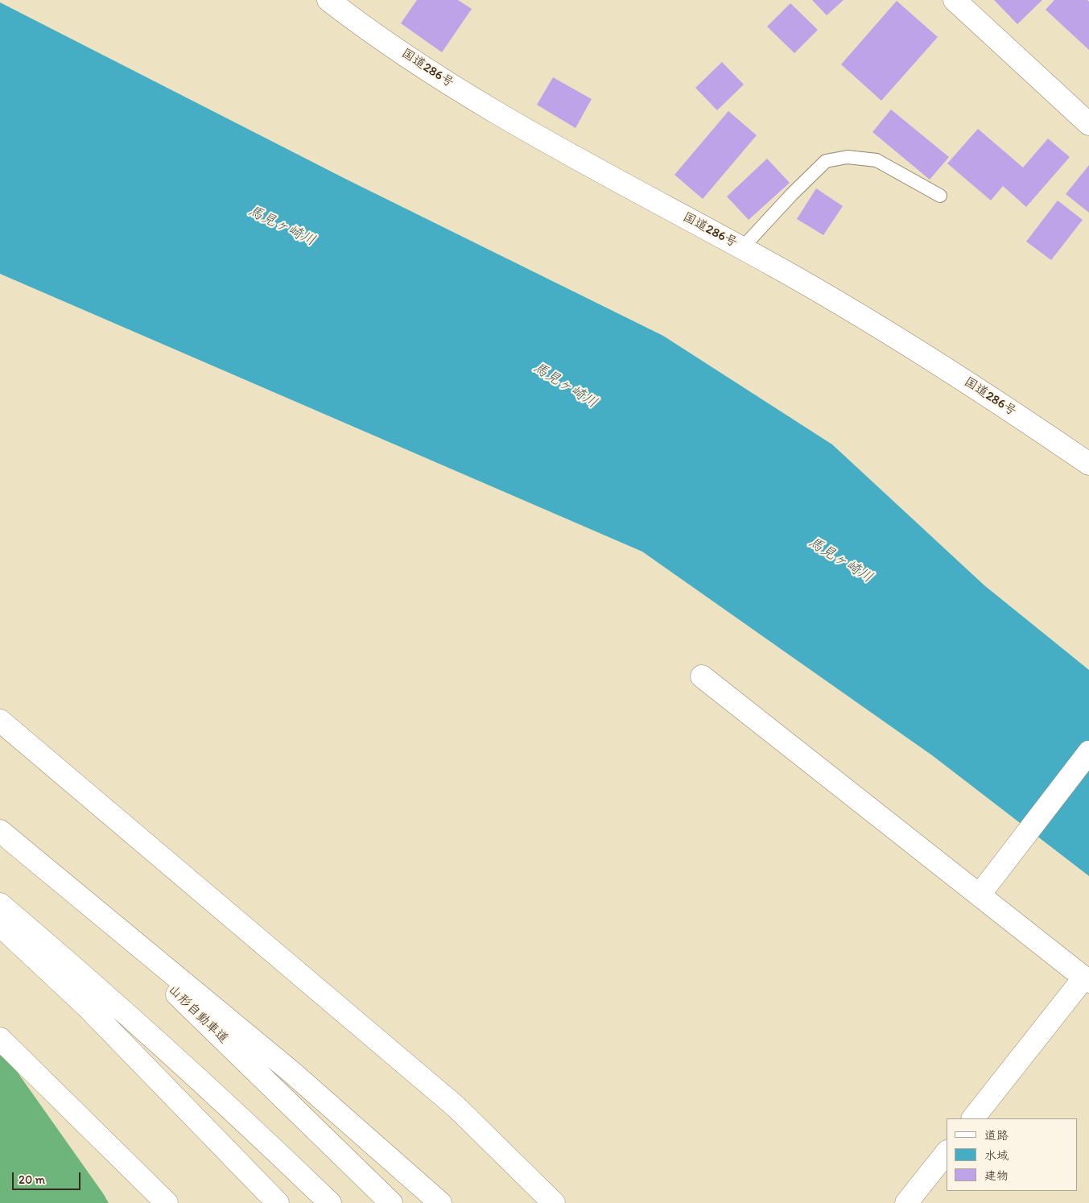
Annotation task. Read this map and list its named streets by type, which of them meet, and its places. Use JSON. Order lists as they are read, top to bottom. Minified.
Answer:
{"streets":{"main road":["国道286号","山形自動車道"]},"water":["馬見ヶ崎川"],"legend":["道路","水域","建物"],"scale_bar":"20 m"}
